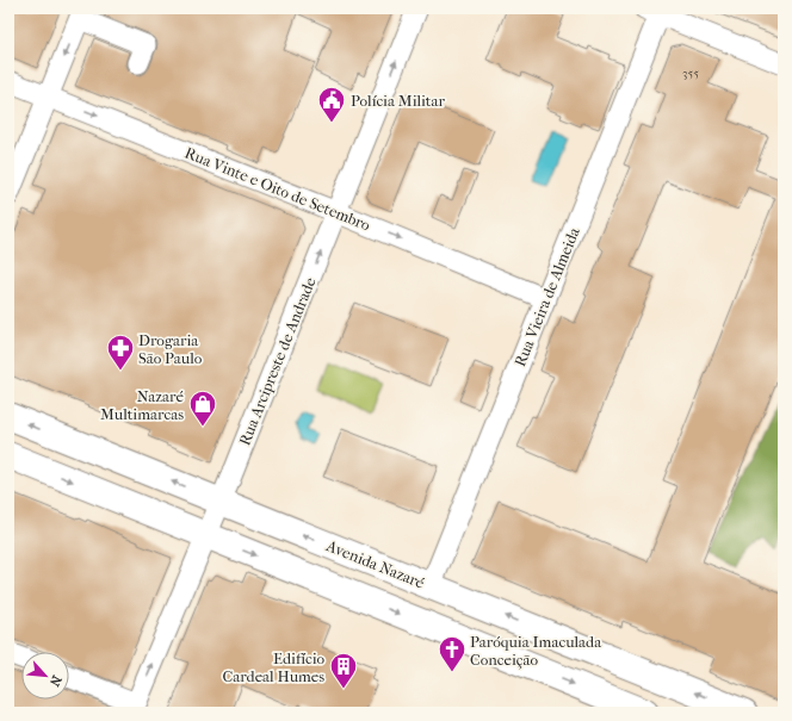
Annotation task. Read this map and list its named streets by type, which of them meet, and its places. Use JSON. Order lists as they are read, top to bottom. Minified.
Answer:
{"streets":{"main road":["Avenida Nazaré"],"street":["Rua Vinte e Oito de Setembro","Rua Vieira de Almeida","Rua Arcipreste de Andrade"]},"crossings":[["Rua Vinte e Oito de Setembro","Rua Vieira de Almeida"],["Rua Vinte e Oito de Setembro","Rua Arcipreste de Andrade"],["Rua Vieira de Almeida","Avenida Nazaré"],["Rua Arcipreste de Andrade","Avenida Nazaré"]],"one_way":["Rua Vinte e Oito de Setembro","Rua Arcipreste de Andrade"],"places":{"public building":["Polícia Militar"],"pharmacy":["Drogaria São Paulo"],"shop":["Nazaré Multimarcas"],"church":["Paróquia Imaculada Conceição"],"building":["Edifício Cardeal Humes"]},"house_numbers":["355"],"north":"bottom right"}
